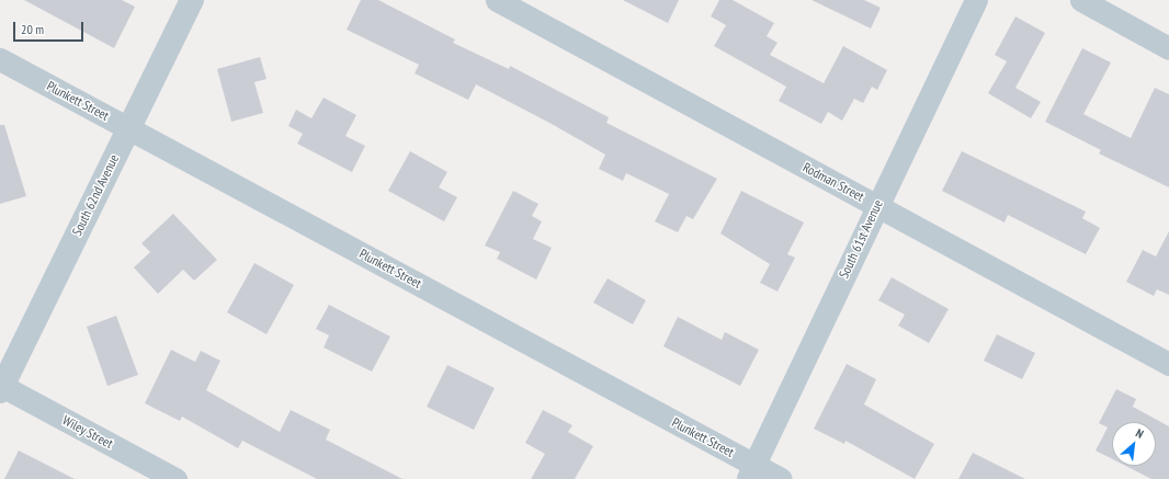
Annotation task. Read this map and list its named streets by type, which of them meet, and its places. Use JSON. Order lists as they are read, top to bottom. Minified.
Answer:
{"streets":{"street":["Plunkett Street","Rodman Street","South 62nd Avenue","South 61st Avenue","Wiley Street"]},"crossings":[["Plunkett Street","South 62nd Avenue"],["Plunkett Street","South 61st Avenue"],["Rodman Street","South 61st Avenue"],["South 62nd Avenue","Wiley Street"]],"scale_bar":"20 m","north":"top right"}
